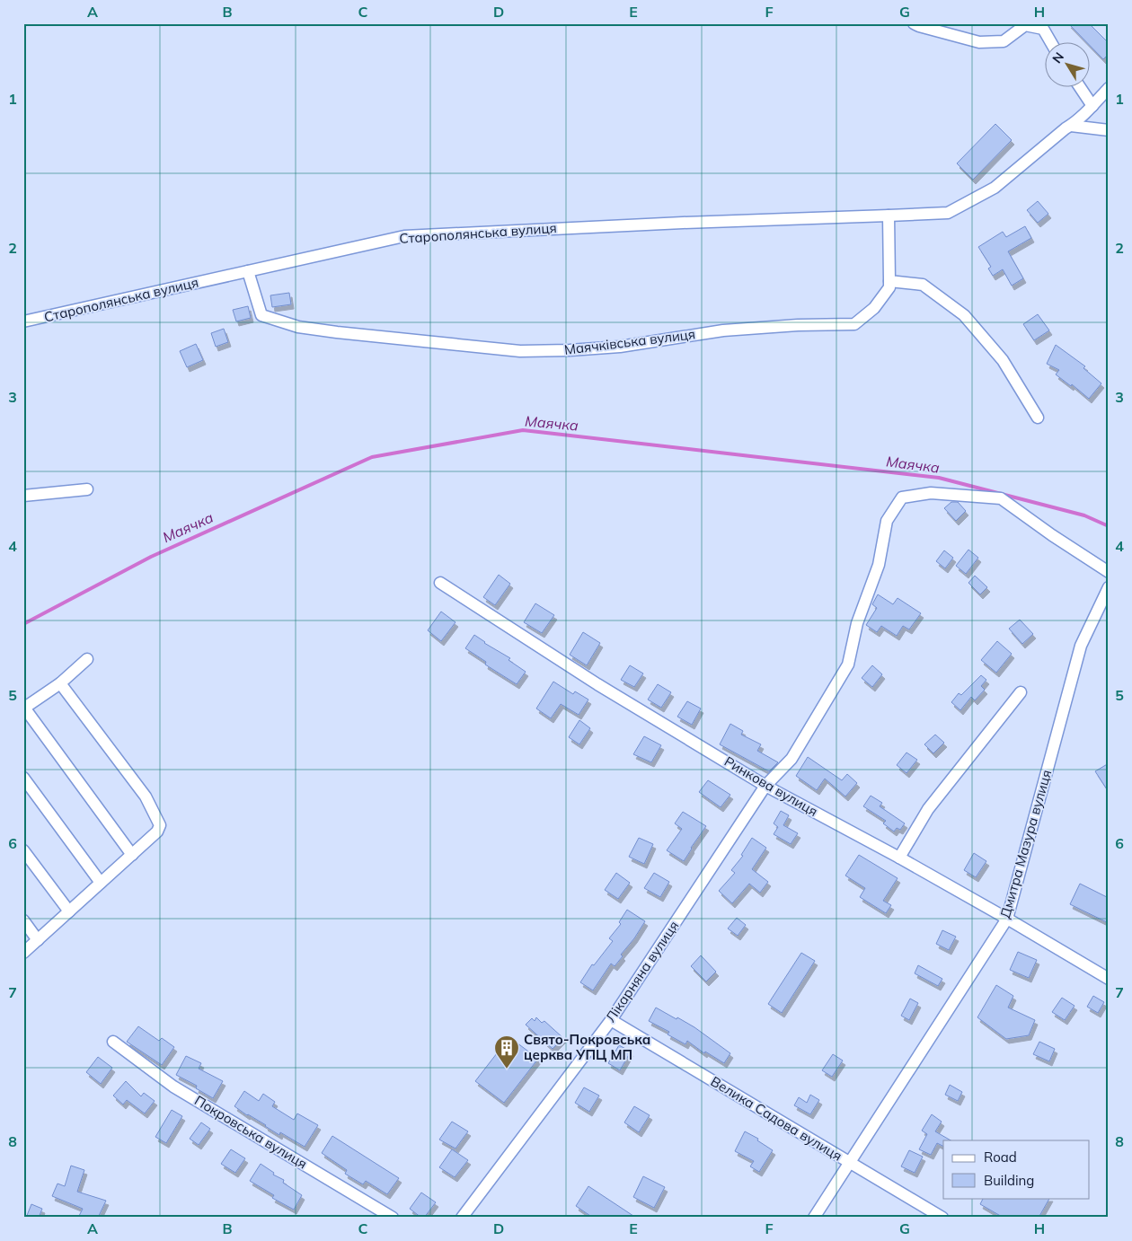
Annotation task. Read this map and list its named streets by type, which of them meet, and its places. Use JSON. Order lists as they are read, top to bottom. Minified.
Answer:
{"streets":{"street":["Старополянська вулиця","Маячківська вулиця","Ринкова вулиця","Дмитра Мазура вулиця","Лікарняна вулиця","Велика Садова вулиця","Покровська вулиця"]},"crossings":[["Старополянська вулиця","Маячківська вулиця"],["Ринкова вулиця","Дмитра Мазура вулиця"],["Ринкова вулиця","Лікарняна вулиця"],["Дмитра Мазура вулиця","Велика Садова вулиця"],["Лікарняна вулиця","Велика Садова вулиця"]],"water":["Маячка"],"places":{"building":["Свято-Покровська церква УПЦ МП"]},"legend":["Road","Building"],"north":"top left","grid":{"columns":["A","B","C","D","E","F","G","H"],"rows":["1","2","3","4","5","6","7","8"]}}
